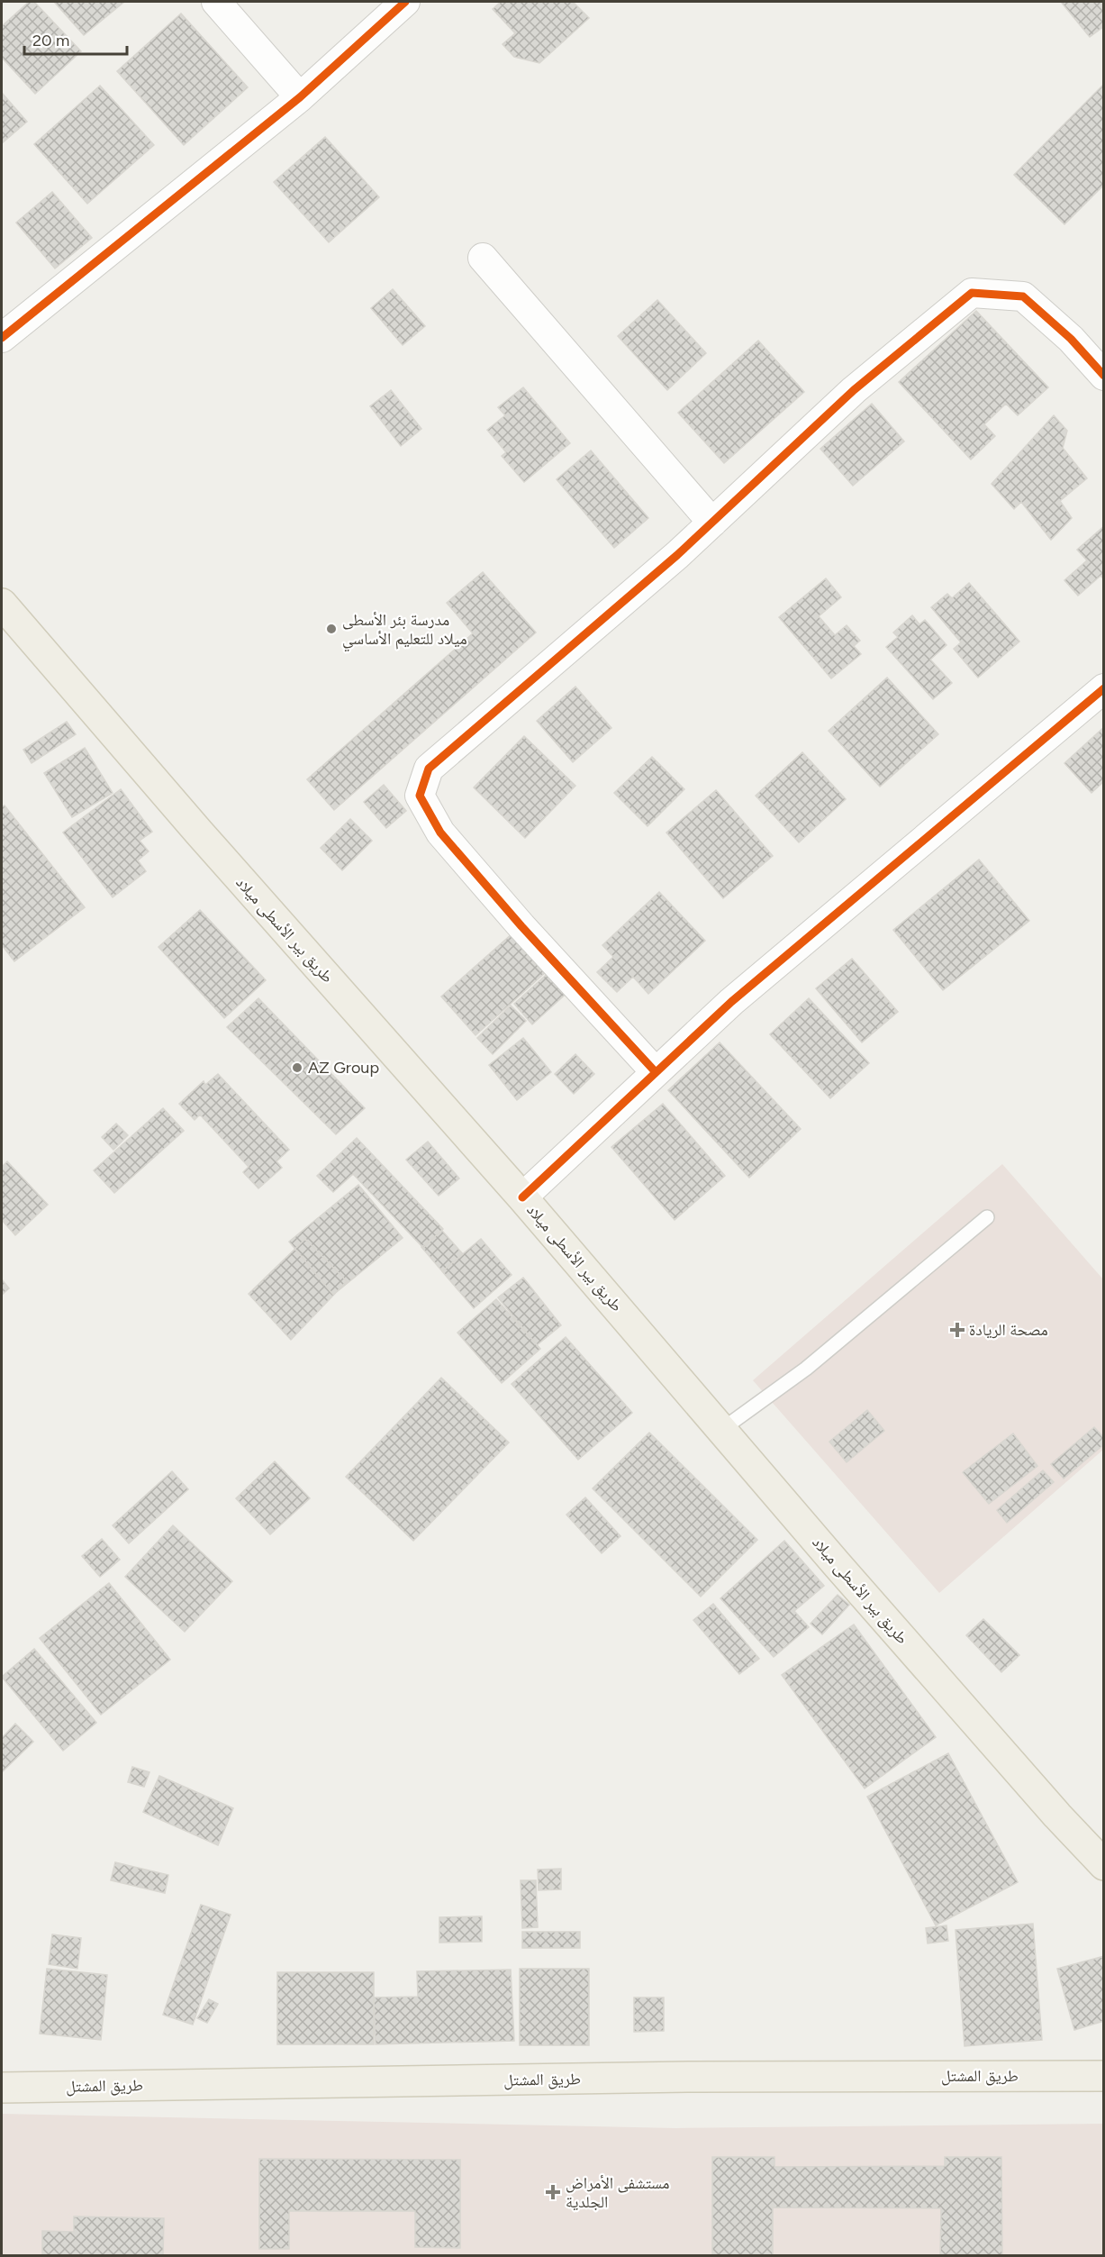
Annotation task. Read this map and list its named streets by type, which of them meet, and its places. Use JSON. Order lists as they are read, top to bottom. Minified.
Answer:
{"streets":{"main road":["طريق بير الأسطى ميلاد","طريق المشتل"]},"places":{"other":["مدرسة بئر الأسطى ميلاد للتعليم الأساسي","AZ Group"],"health":["مصحة الريادة","مستشفى الأمراض الجلدية"]},"scale_bar":"20 m"}
